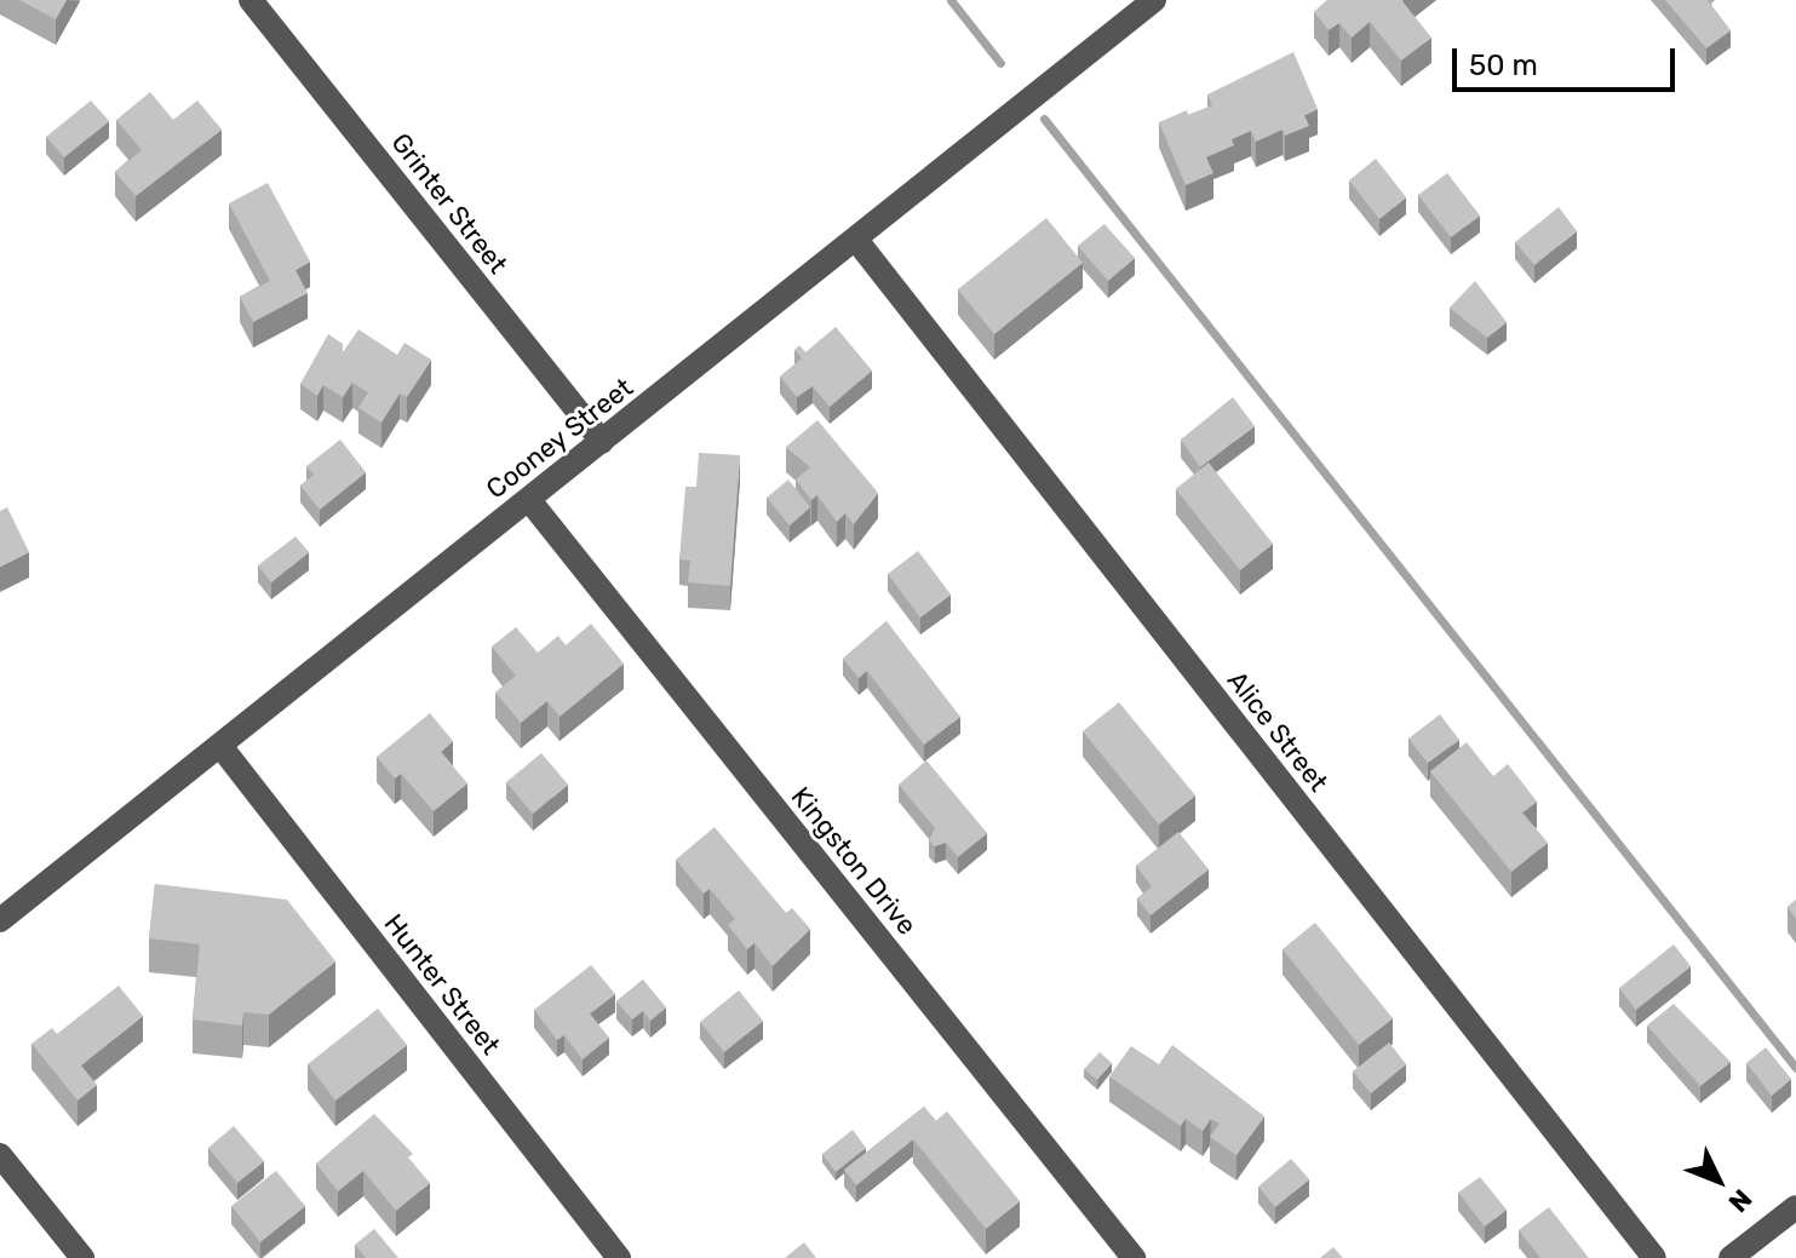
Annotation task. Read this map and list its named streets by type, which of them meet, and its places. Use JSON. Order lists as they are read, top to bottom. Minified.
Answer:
{"streets":{"street":["Grinter Street","Cooney Street","Alice Street","Kingston Drive","Hunter Street"]},"crossings":[["Grinter Street","Cooney Street"],["Cooney Street","Alice Street"],["Cooney Street","Kingston Drive"],["Cooney Street","Hunter Street"]],"scale_bar":"50 m","north":"bottom right"}
